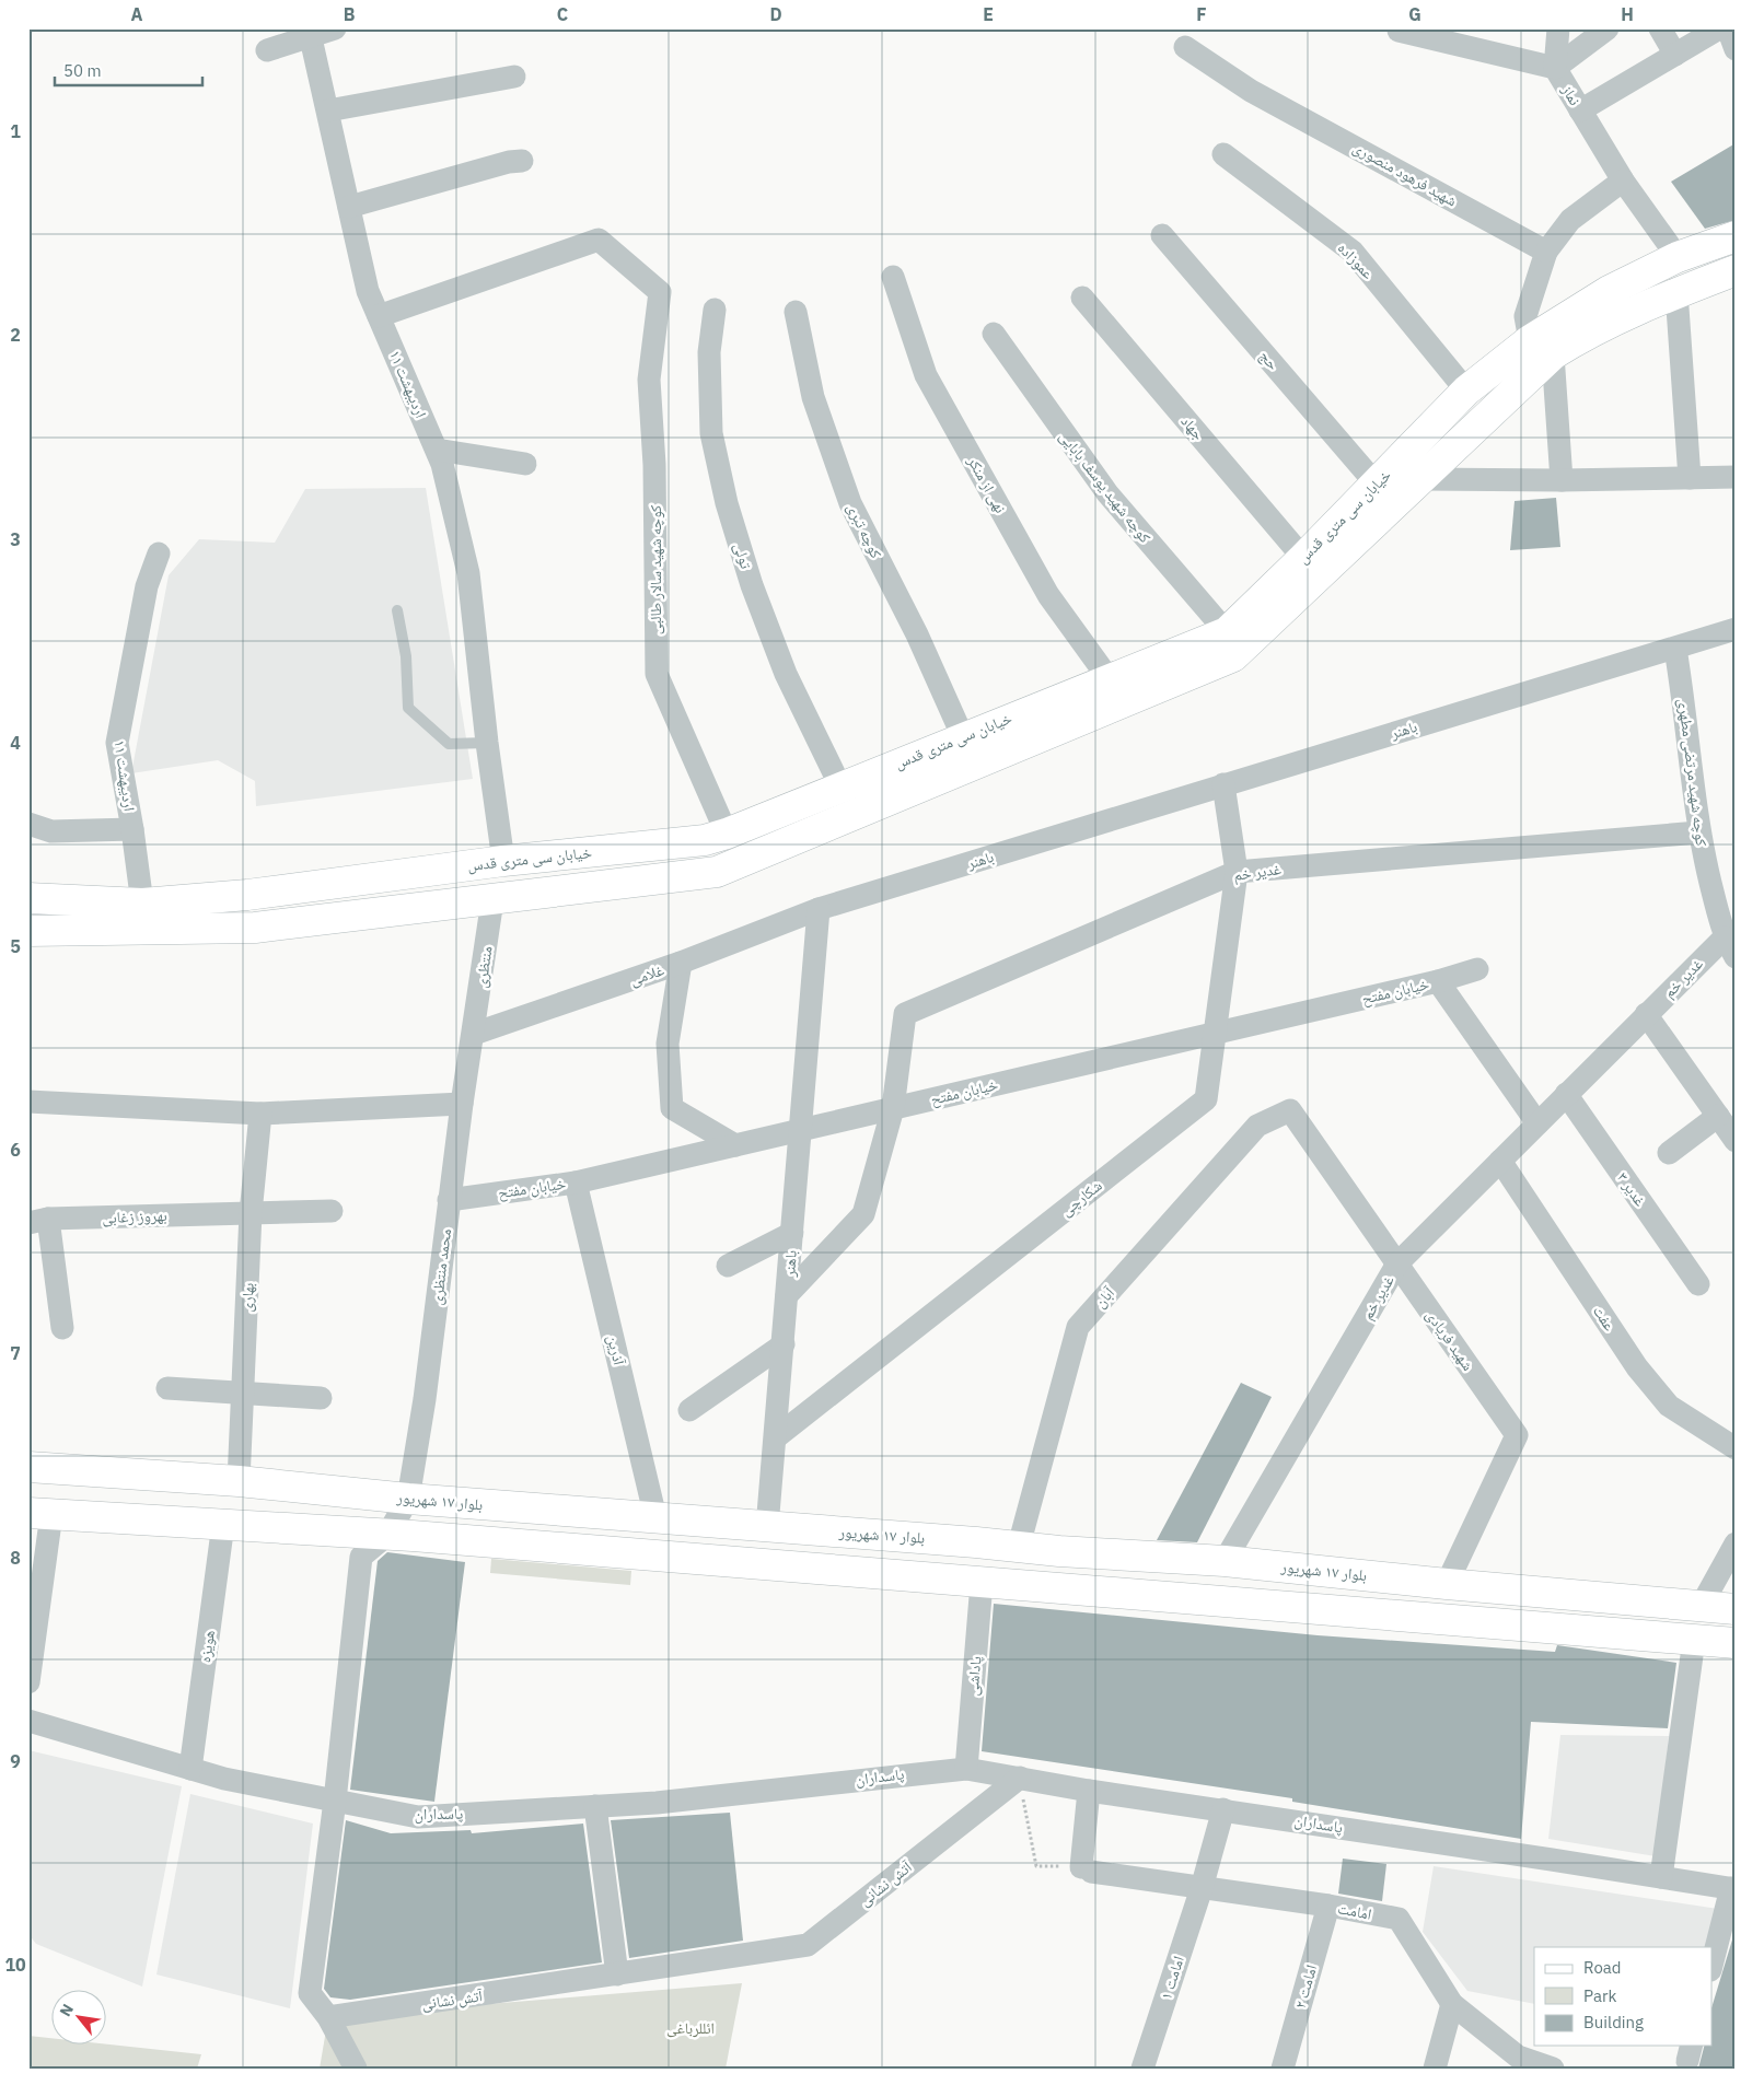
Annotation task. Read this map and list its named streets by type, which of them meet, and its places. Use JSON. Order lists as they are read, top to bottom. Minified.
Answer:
{"streets":{"main road":["خیابان سی متری قدس","بلوار ١٧ شهریور"],"street":["نماز","شهید فرهود منصوری","عموزاده","حج","۱۱ اردیبهشت","جهاد","نهی از منکر","کوچه شهید یوسف بابایی","کوچه تبری","تولی","کوچه شهید سالار طالبی","باهنر","کوچه شهید مرتضی مطهری","غدیر خم","منتظری","غلامی","خیابان مفتح","غدیر ۳","شکارچی","بهروز زغابی","محمد منتظری","بهاری","آبان","عفت","شهید فریادی","آذرین","هویزه","پاداشی","پاسداران","آتش نشانی","امامت","امامت ۱","امامت ۲"]},"crossings":[["نماز","خیابان سی متری قدس"],["عموزاده","خیابان سی متری قدس"],["حج","خیابان سی متری قدس"],["۱۱ اردیبهشت","خیابان سی متری قدس"],["۱۱ اردیبهشت","کوچه شهید سالار طالبی"],["جهاد","خیابان سی متری قدس"],["نهی از منکر","خیابان سی متری قدس"],["کوچه شهید یوسف بابایی","خیابان سی متری قدس"],["خیابان سی متری قدس","کوچه تبری"],["خیابان سی متری قدس","تولی"],["خیابان سی متری قدس","کوچه شهید سالار طالبی"],["خیابان سی متری قدس","منتظری"],["باهنر","کوچه شهید مرتضی مطهری"],["باهنر","غلامی"],["باهنر","خیابان مفتح"],["باهنر","شکارچی"],["باهنر","بلوار ١٧ شهریور"],["کوچه شهید مرتضی مطهری","غدیر خم"],["غدیر خم","خیابان مفتح"],["غدیر خم","غدیر ۳"],["غدیر خم","شکارچی"],["غدیر خم","عفت"],["غدیر خم","شهید فریادی"],["غدیر خم","بلوار ١٧ شهریور"],["منتظری","غلامی"],["منتظری","محمد منتظری"],["غلامی","محمد منتظری"],["خیابان مفتح","شکارچی"],["خیابان مفتح","محمد منتظری"],["خیابان مفتح","آذرین"],["بهروز زغابی","بهاری"],["محمد منتظری","بلوار ١٧ شهریور"],["بهاری","بلوار ١٧ شهریور"],["آبان","شهید فریادی"],["آبان","بلوار ١٧ شهریور"],["شهید فریادی","بلوار ١٧ شهریور"],["آذرین","بلوار ١٧ شهریور"],["هویزه","پاسداران"],["پاداشی","پاسداران"],["پاسداران","آتش نشانی"],["پاسداران","امامت ۱"],["امامت","امامت ۱"],["امامت","امامت ۲"]],"parks":["ائللرباغی"],"legend":["Road","Park","Building"],"scale_bar":"50 m","north":"top left","grid":{"columns":["A","B","C","D","E","F","G","H"],"rows":["1","2","3","4","5","6","7","8","9","10"]}}
